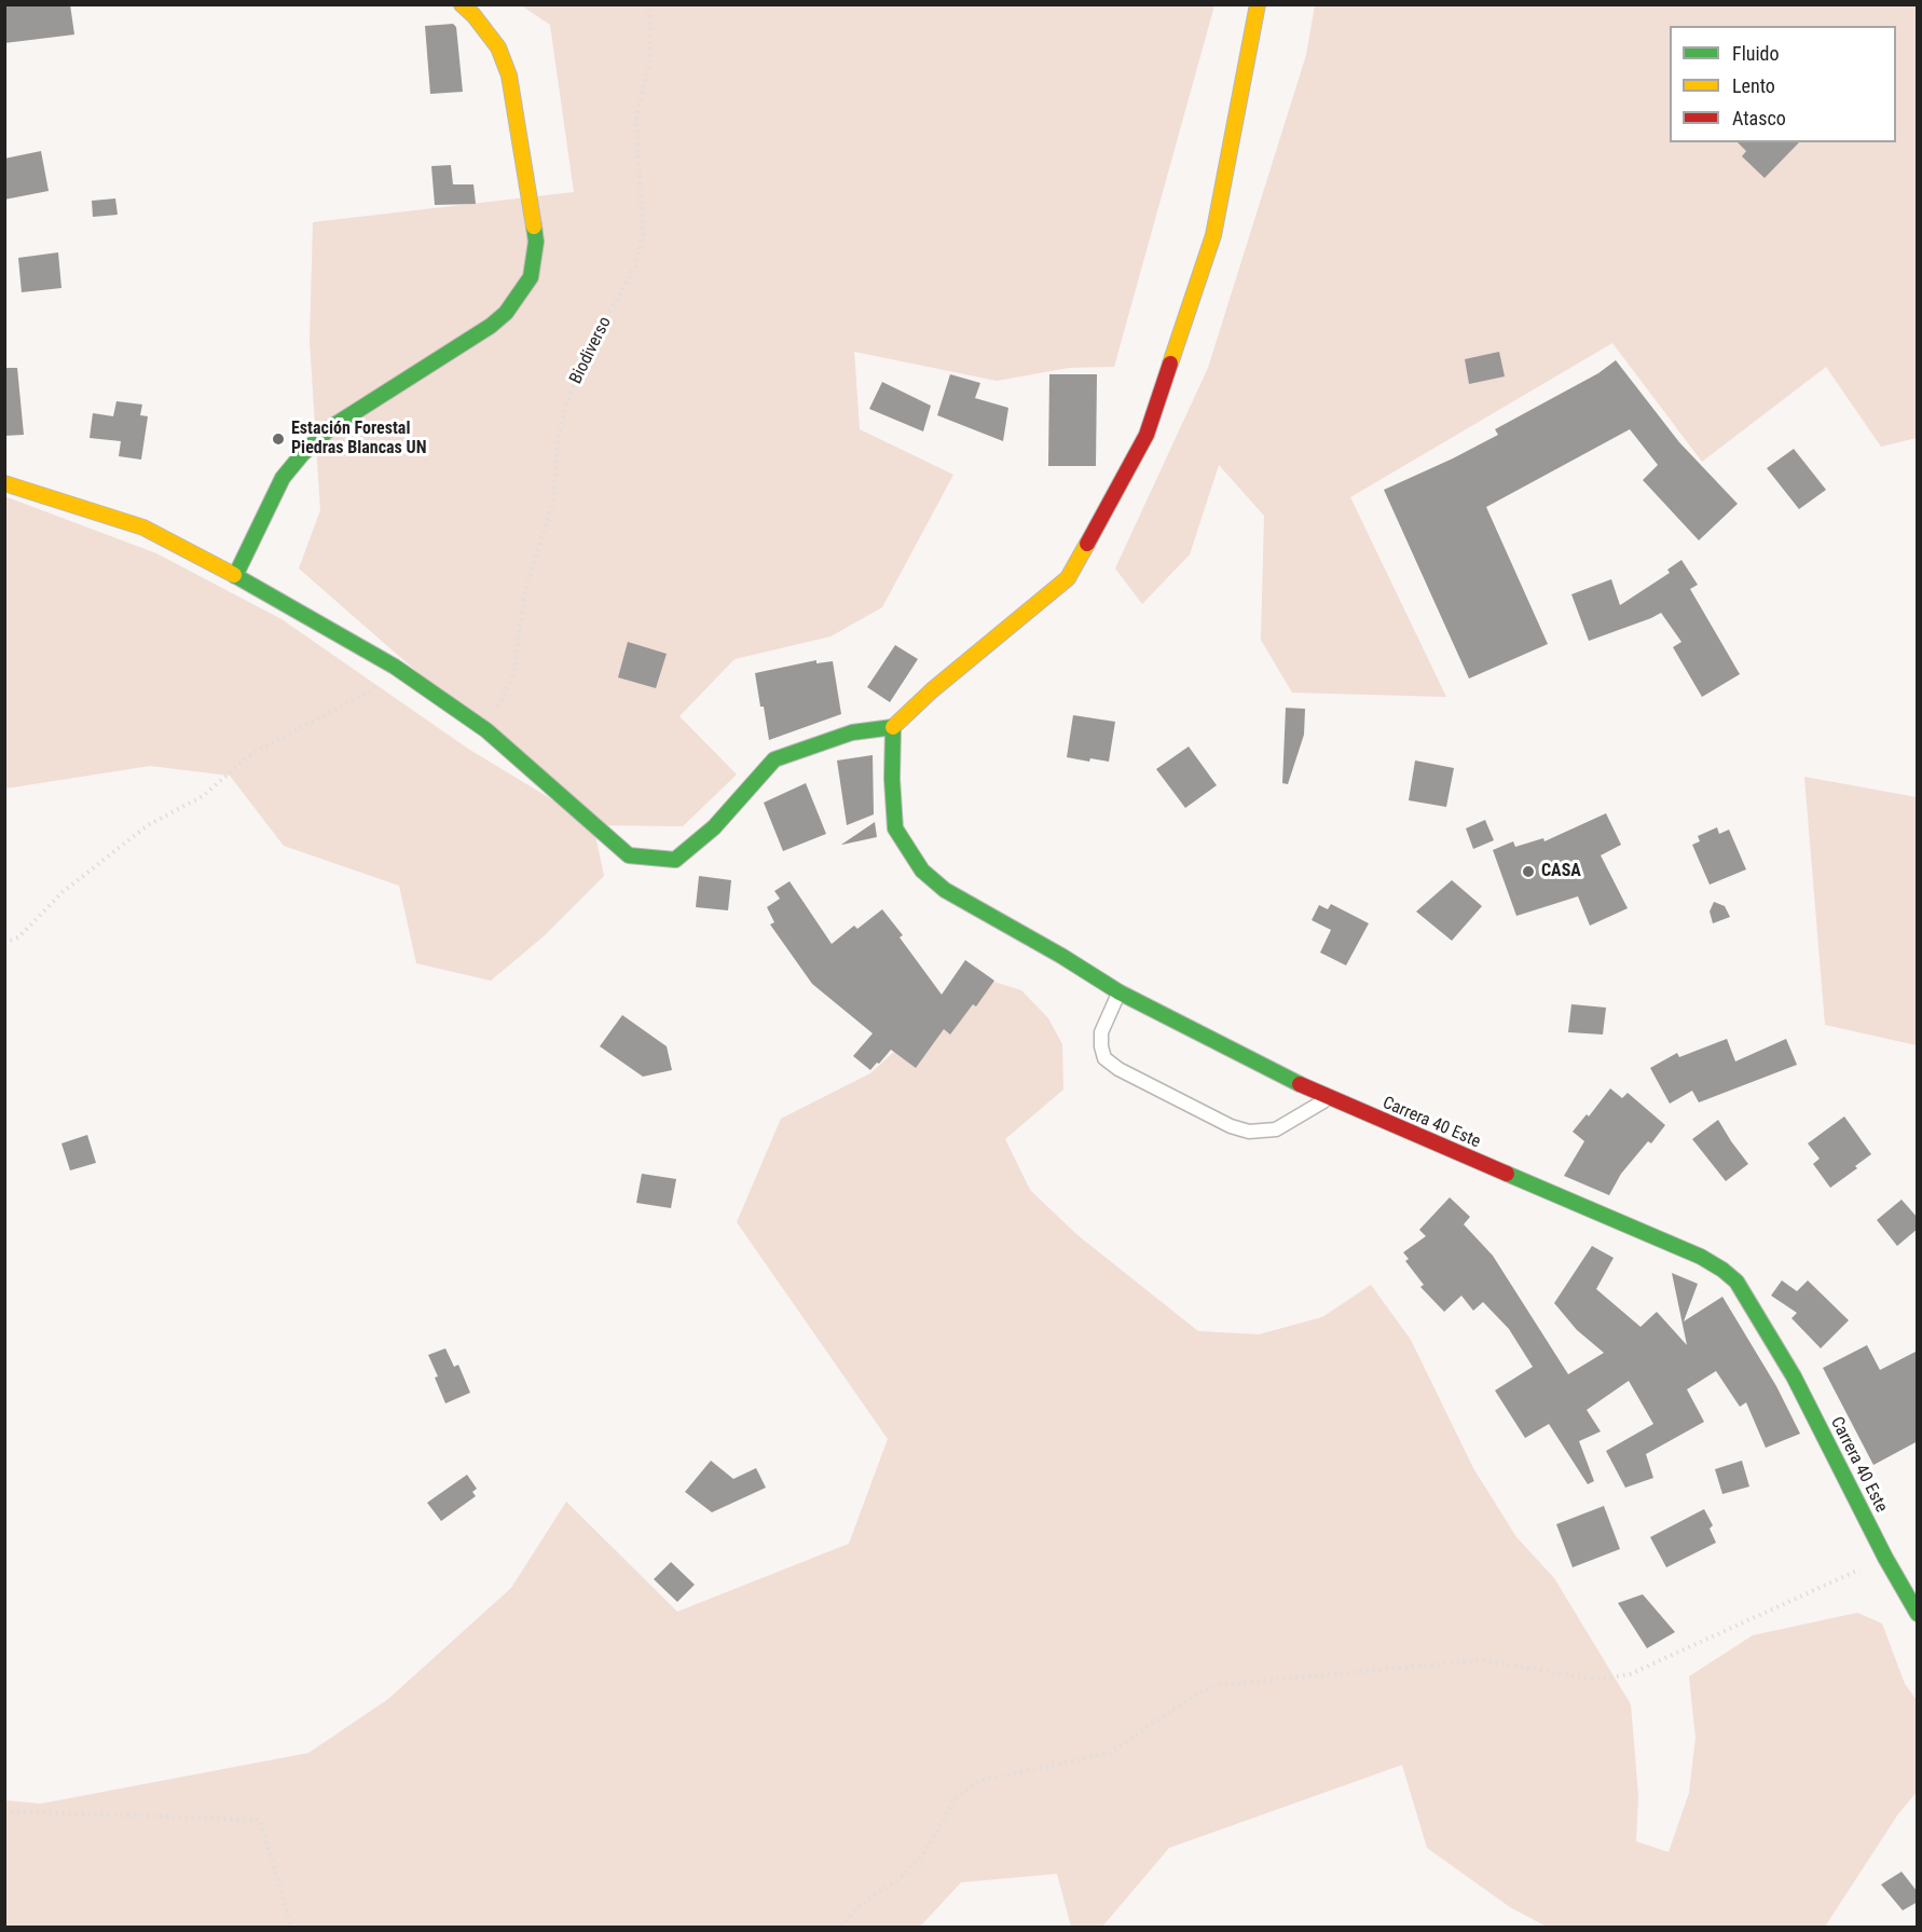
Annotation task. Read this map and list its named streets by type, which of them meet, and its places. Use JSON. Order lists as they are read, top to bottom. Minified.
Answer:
{"streets":{"street":["Carrera 40 Este"],"path":["Biodiverso"]},"places":["Estación Forestal Piedras Blancas UN","CASA"],"legend":["Fluido","Lento","Atasco"]}
